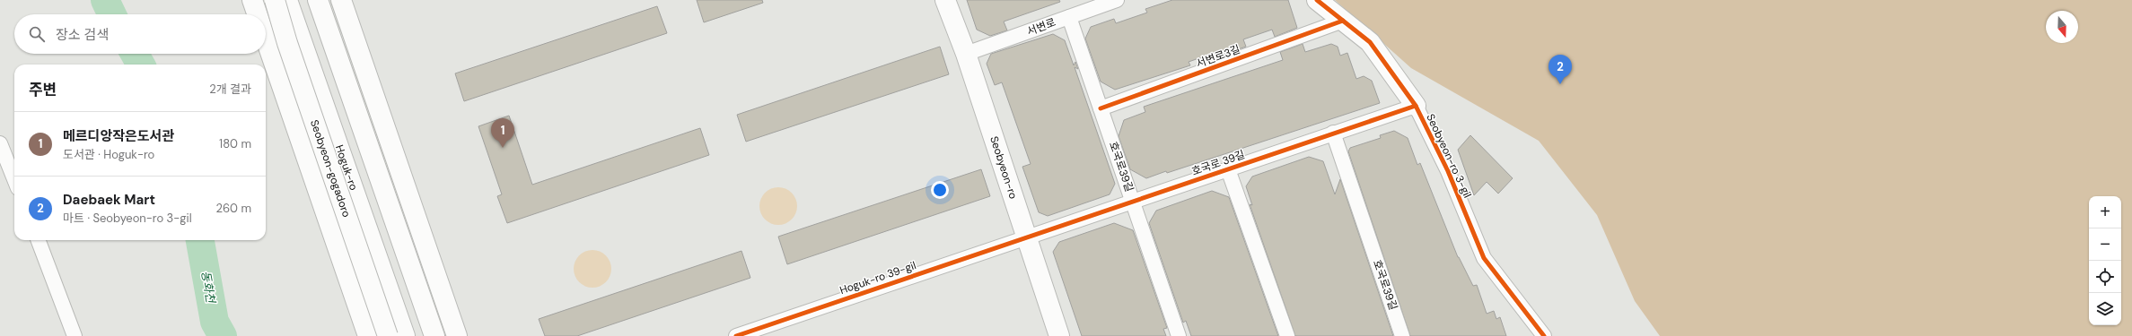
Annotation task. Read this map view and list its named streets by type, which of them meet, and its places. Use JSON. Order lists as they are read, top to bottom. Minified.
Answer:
{"streets":{"main road":["Seobyeon-ro 3-gil","Hoguk-ro","Seobyeon-ro","Seobyeon-gogadoro"],"street":["서변로","서변로3길","호국로 39길","호국로39길","Hoguk-ro 39-gil"]},"crossings":[["서변로","호국로39길"],["서변로","Seobyeon-ro"],["서변로3길","Seobyeon-ro 3-gil"],["서변로3길","호국로39길"],["Seobyeon-ro 3-gil","호국로 39길"],["호국로 39길","호국로39길"],["호국로 39길","Seobyeon-ro"],["호국로 39길","Hoguk-ro 39-gil"],["Seobyeon-ro","Hoguk-ro 39-gil"]],"water":["동화천"],"north":"bottom","page":{"search":"장소 검색","pins":["2","1"],"heading":["주변","2개 결과"],"list":[{"mark":"1","name":"메르디앙작은도서관","note":"도서관 · Hoguk-ro","value":"180 m"},{"mark":"2","name":"Daebaek Mart","note":"마트 · Seobyeon-ro 3-gil","value":"260 m"}],"map_buttons":["+","−"]}}
